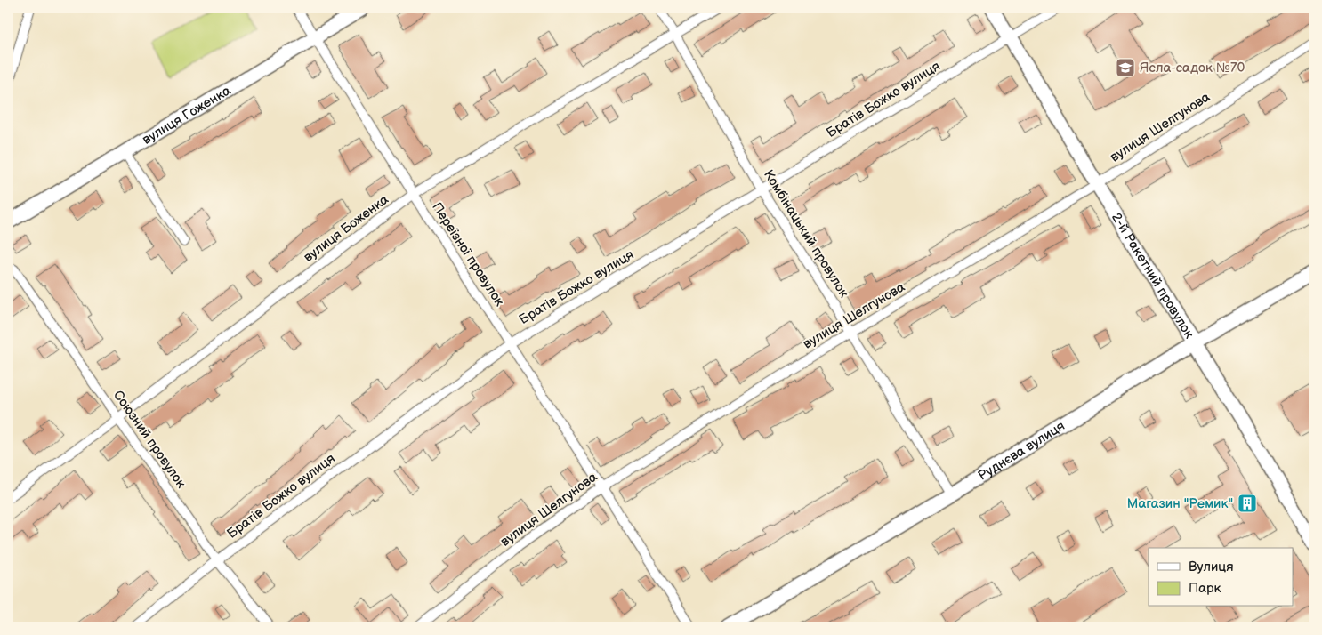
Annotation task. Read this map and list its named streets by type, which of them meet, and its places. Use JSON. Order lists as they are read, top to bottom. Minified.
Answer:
{"streets":{"street":["Братів Божко вулиця","вулиця Гоженка","вулиця Шелгунова","вулиця Боженка","Комбінацький провулок","Переїзної провулок","2-й Ракетний провулок","Союзний провулок","Руднєва вулиця"]},"crossings":[["Братів Божко вулиця","Комбінацький провулок"],["Братів Божко вулиця","Переїзної провулок"],["Братів Божко вулиця","2-й Ракетний провулок"],["Братів Божко вулиця","Союзний провулок"],["вулиця Гоженка","Переїзної провулок"],["вулиця Шелгунова","Комбінацький провулок"],["вулиця Шелгунова","Переїзної провулок"],["вулиця Шелгунова","2-й Ракетний провулок"],["вулиця Боженка","Комбінацький провулок"],["вулиця Боженка","Переїзної провулок"],["вулиця Боженка","Союзний провулок"],["Комбінацький провулок","Руднєва вулиця"],["2-й Ракетний провулок","Руднєва вулиця"]],"places":{"school or university":["Ясла-садок №70"],"building":["Магазин \"Ремик\""]},"legend":["Вулиця","Парк"]}
